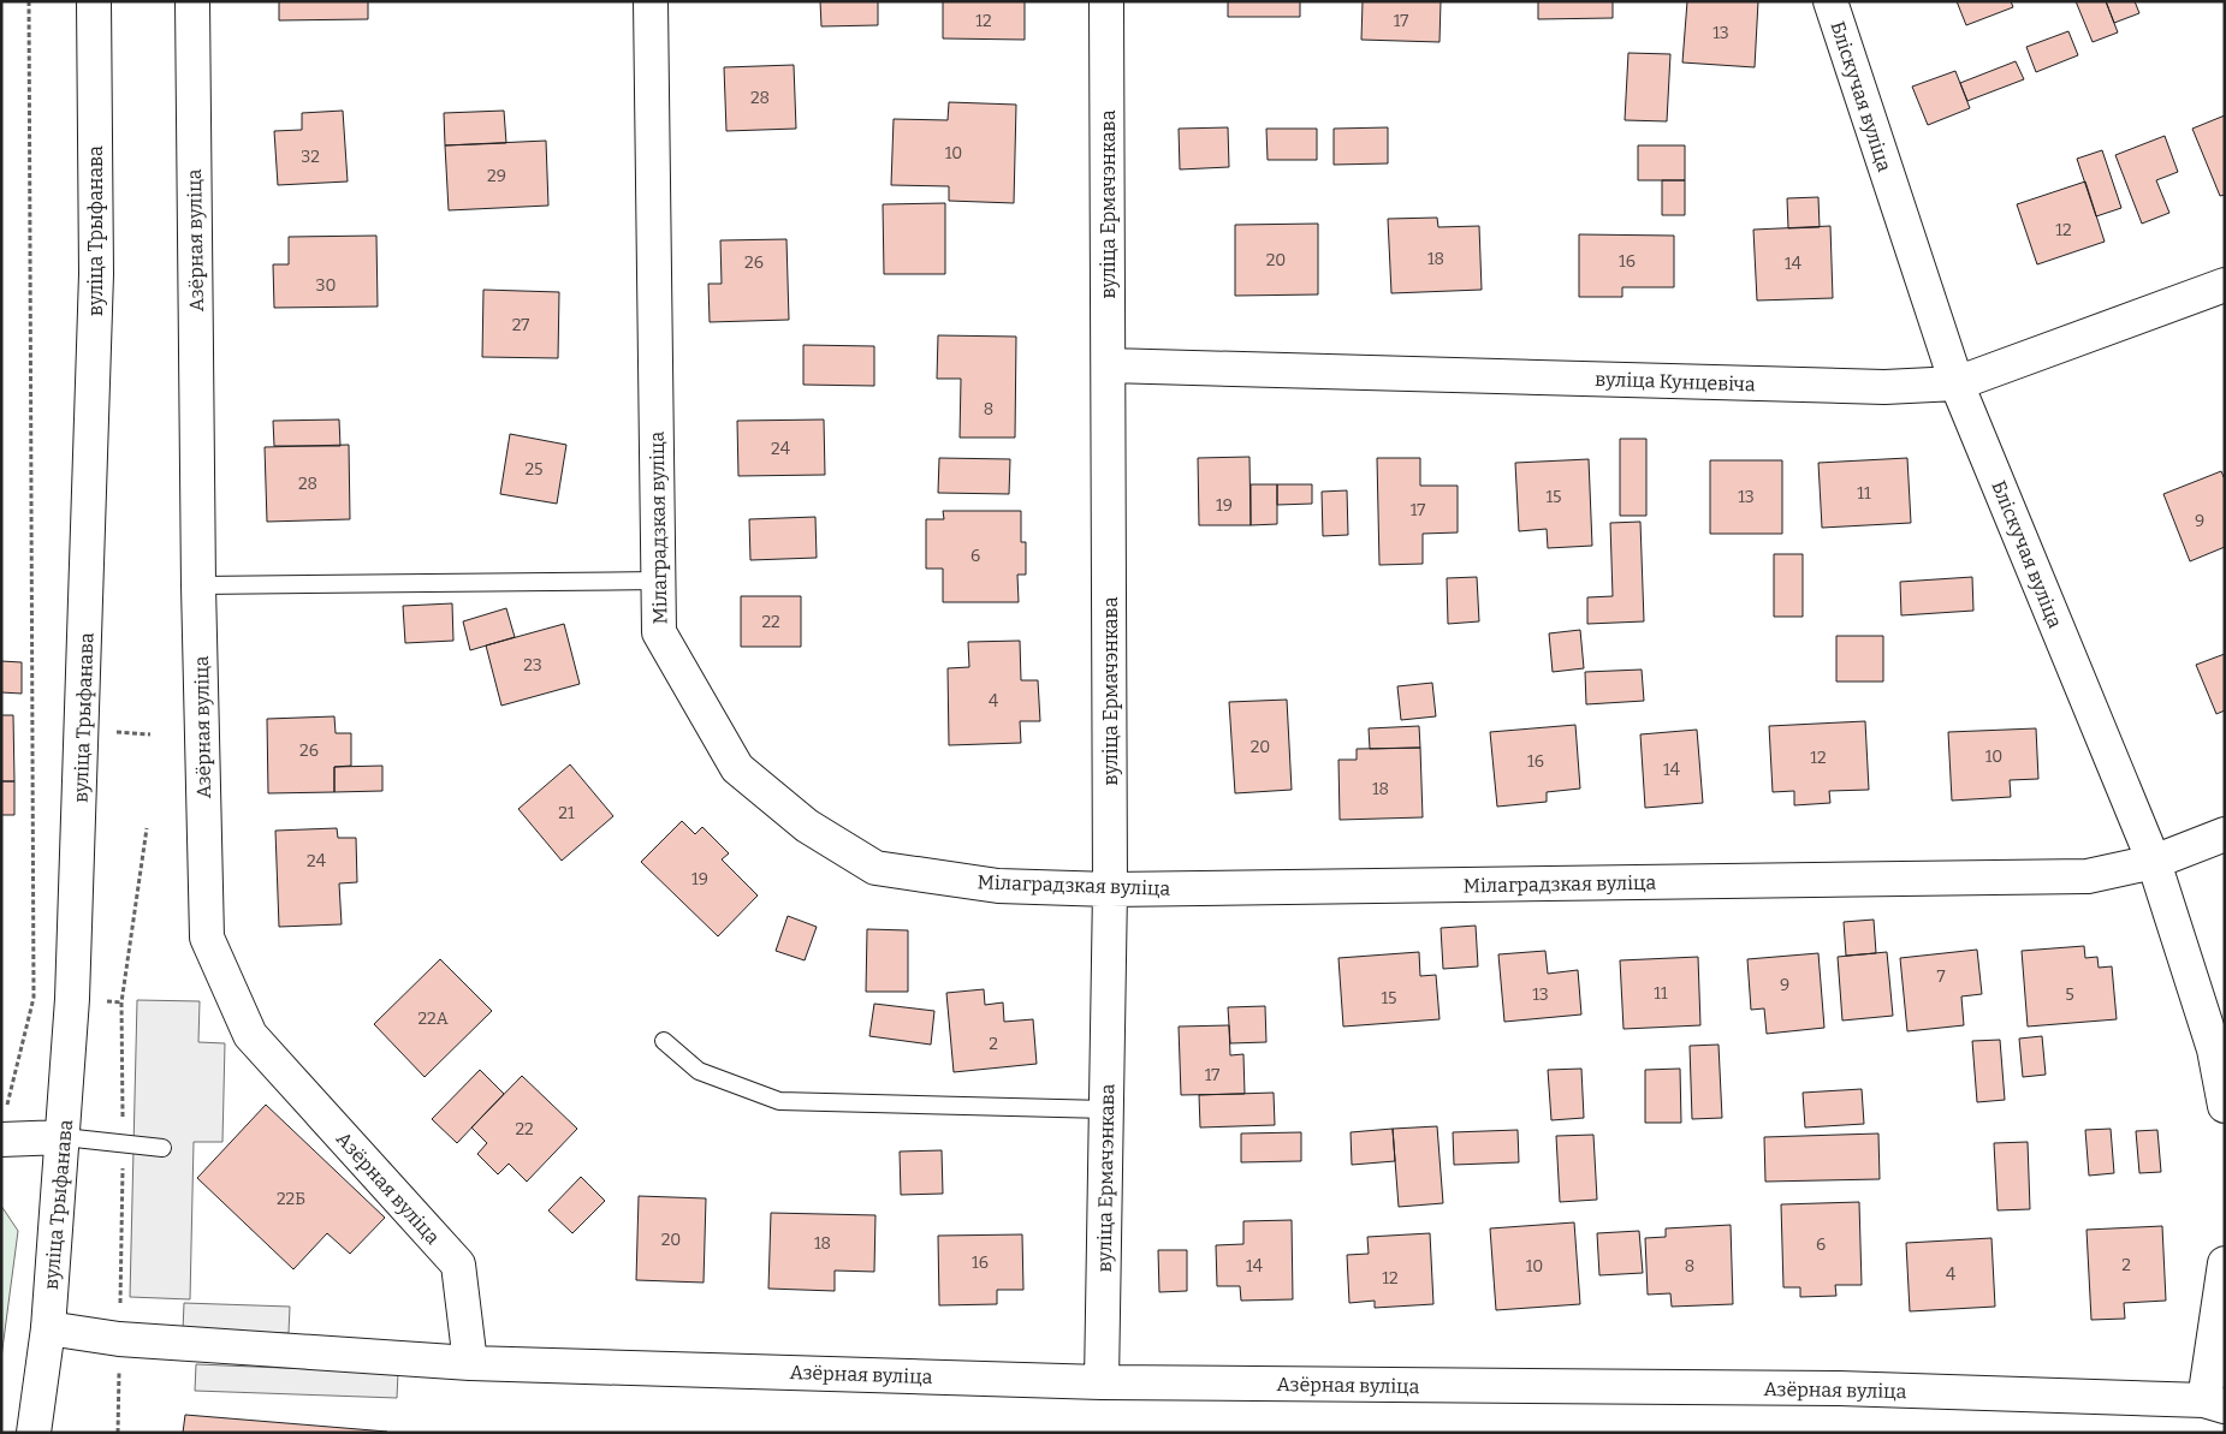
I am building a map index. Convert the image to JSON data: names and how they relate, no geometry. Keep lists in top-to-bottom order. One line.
{"streets":{"street":["Бліскучая вуліца","вуліца Ермачэнкава","вуліца Трыфанава","Азёрная вуліца","вуліца Кунцевіча","Мілаградзкая вуліца"]},"crossings":[["Бліскучая вуліца","вуліца Кунцевіча"],["Бліскучая вуліца","Мілаградзкая вуліца"],["вуліца Ермачэнкава","Азёрная вуліца"],["вуліца Ермачэнкава","вуліца Кунцевіча"],["вуліца Ермачэнкава","Мілаградзкая вуліца"],["вуліца Трыфанава","Азёрная вуліца"]],"house_numbers":["12","17","13","28","10","32","29","12","18","20","16","26","14","30","27","8","24","25","28","11","15","13","19","17","9","6","22","23","4","20","26","10","12","16","14","18","21","24","19","7","9","11","13","5","15","22А","2","17","22","22Б","20","18","6","16","2","14","10","8","4","12"]}
